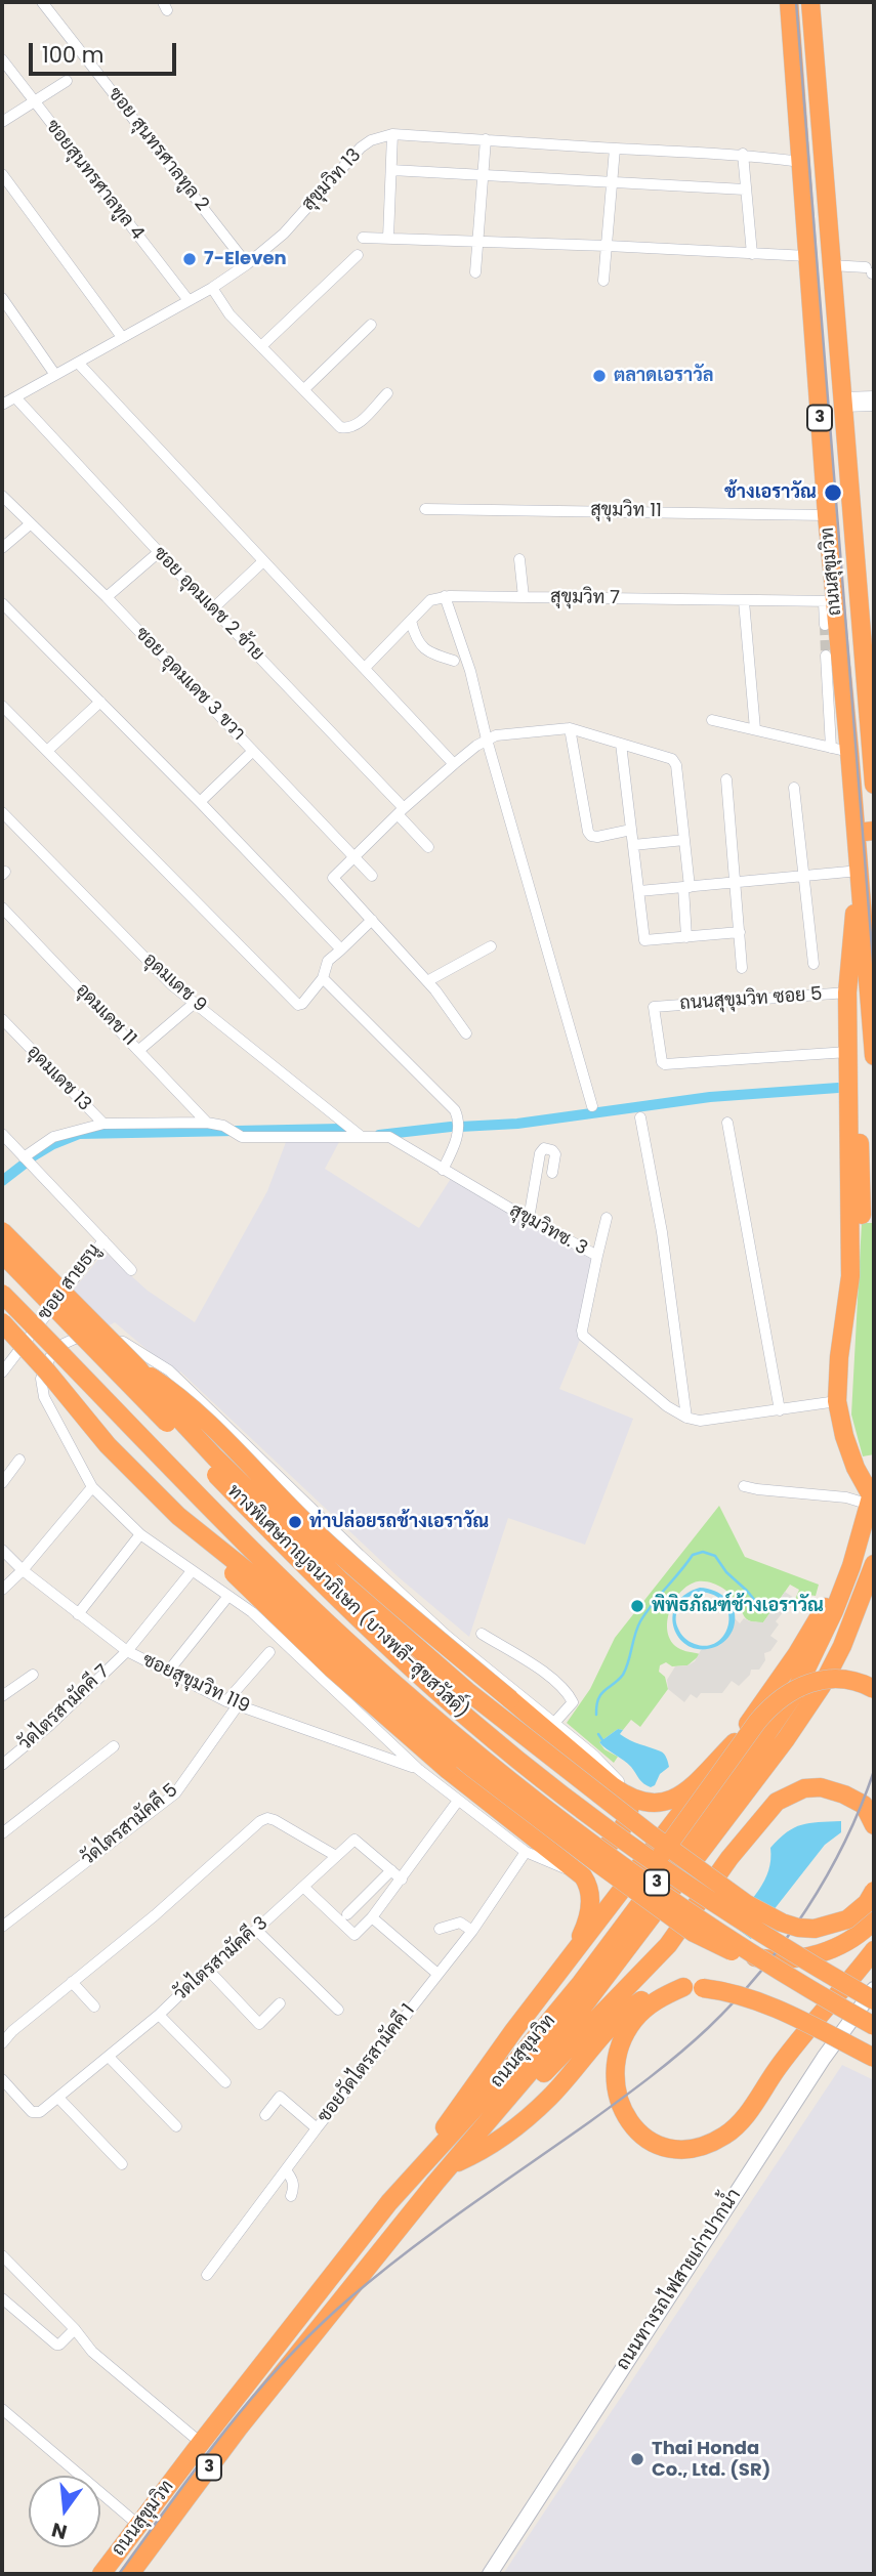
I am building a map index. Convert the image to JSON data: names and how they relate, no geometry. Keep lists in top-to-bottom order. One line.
{"streets":{"highway":["3","ถนนสุขุมวิท","ทางพิเศษกาญจนาภิเษก (บางพลี-สุขสวัสดิ์)"],"main road":["ถนนทางรถไฟสายเก่าปากน้ำ"],"street":["ซอย สุนทรศาลทูล 2","ซอยสุนทรศาลทูล 4","สุขุมวิท 13","สุขุมวิท 11","สุขุมวิท 7","ซอย อุดมเดช 2 ซ้าย","ซอย อุดมเดช 3 ขวา","อุดมเดช 9","ถนนสุขุมวิท ซอย 5","อุดมเดช 11","อุดมเดช 13","สุขุมวิทซ. 3","ซอย สายธนู","ซอยสุขุมวิท 119","วัดไตรสามัคคี 7","วัดไตรสามัคคี 5","วัดไตรสามัคคี 3","ซอยวัดไตรสามัคคี 1"]},"crossings":[["ซอย สุนทรศาลทูล 2","สุขุมวิท 13"],["ซอยสุนทรศาลทูล 4","สุขุมวิท 13"],["สุขุมวิท 13","ถนนสุขุมวิท"],["สุขุมวิท 13","ซอย อุดมเดช 2 ซ้าย"],["สุขุมวิท 11","ถนนสุขุมวิท"],["ถนนสุขุมวิท","สุขุมวิท 7"],["อุดมเดช 9","สุขุมวิทซ. 3"],["อุดมเดช 11","อุดมเดช 13"],["อุดมเดช 13","สุขุมวิทซ. 3"],["ซอยสุขุมวิท 119","วัดไตรสามัคคี 7"],["ซอยสุขุมวิท 119","วัดไตรสามัคคี 5"]],"places":["7-Eleven","ตลาดเอราวัล","ช้างเอราวัณ","ท่าปล่อยรถช้างเอราวัณ","พิพิธภัณฑ์ช้างเอราวัณ","Thai Honda Co., Ltd. (SR)"],"scale_bar":"100 m","north":"bottom"}
